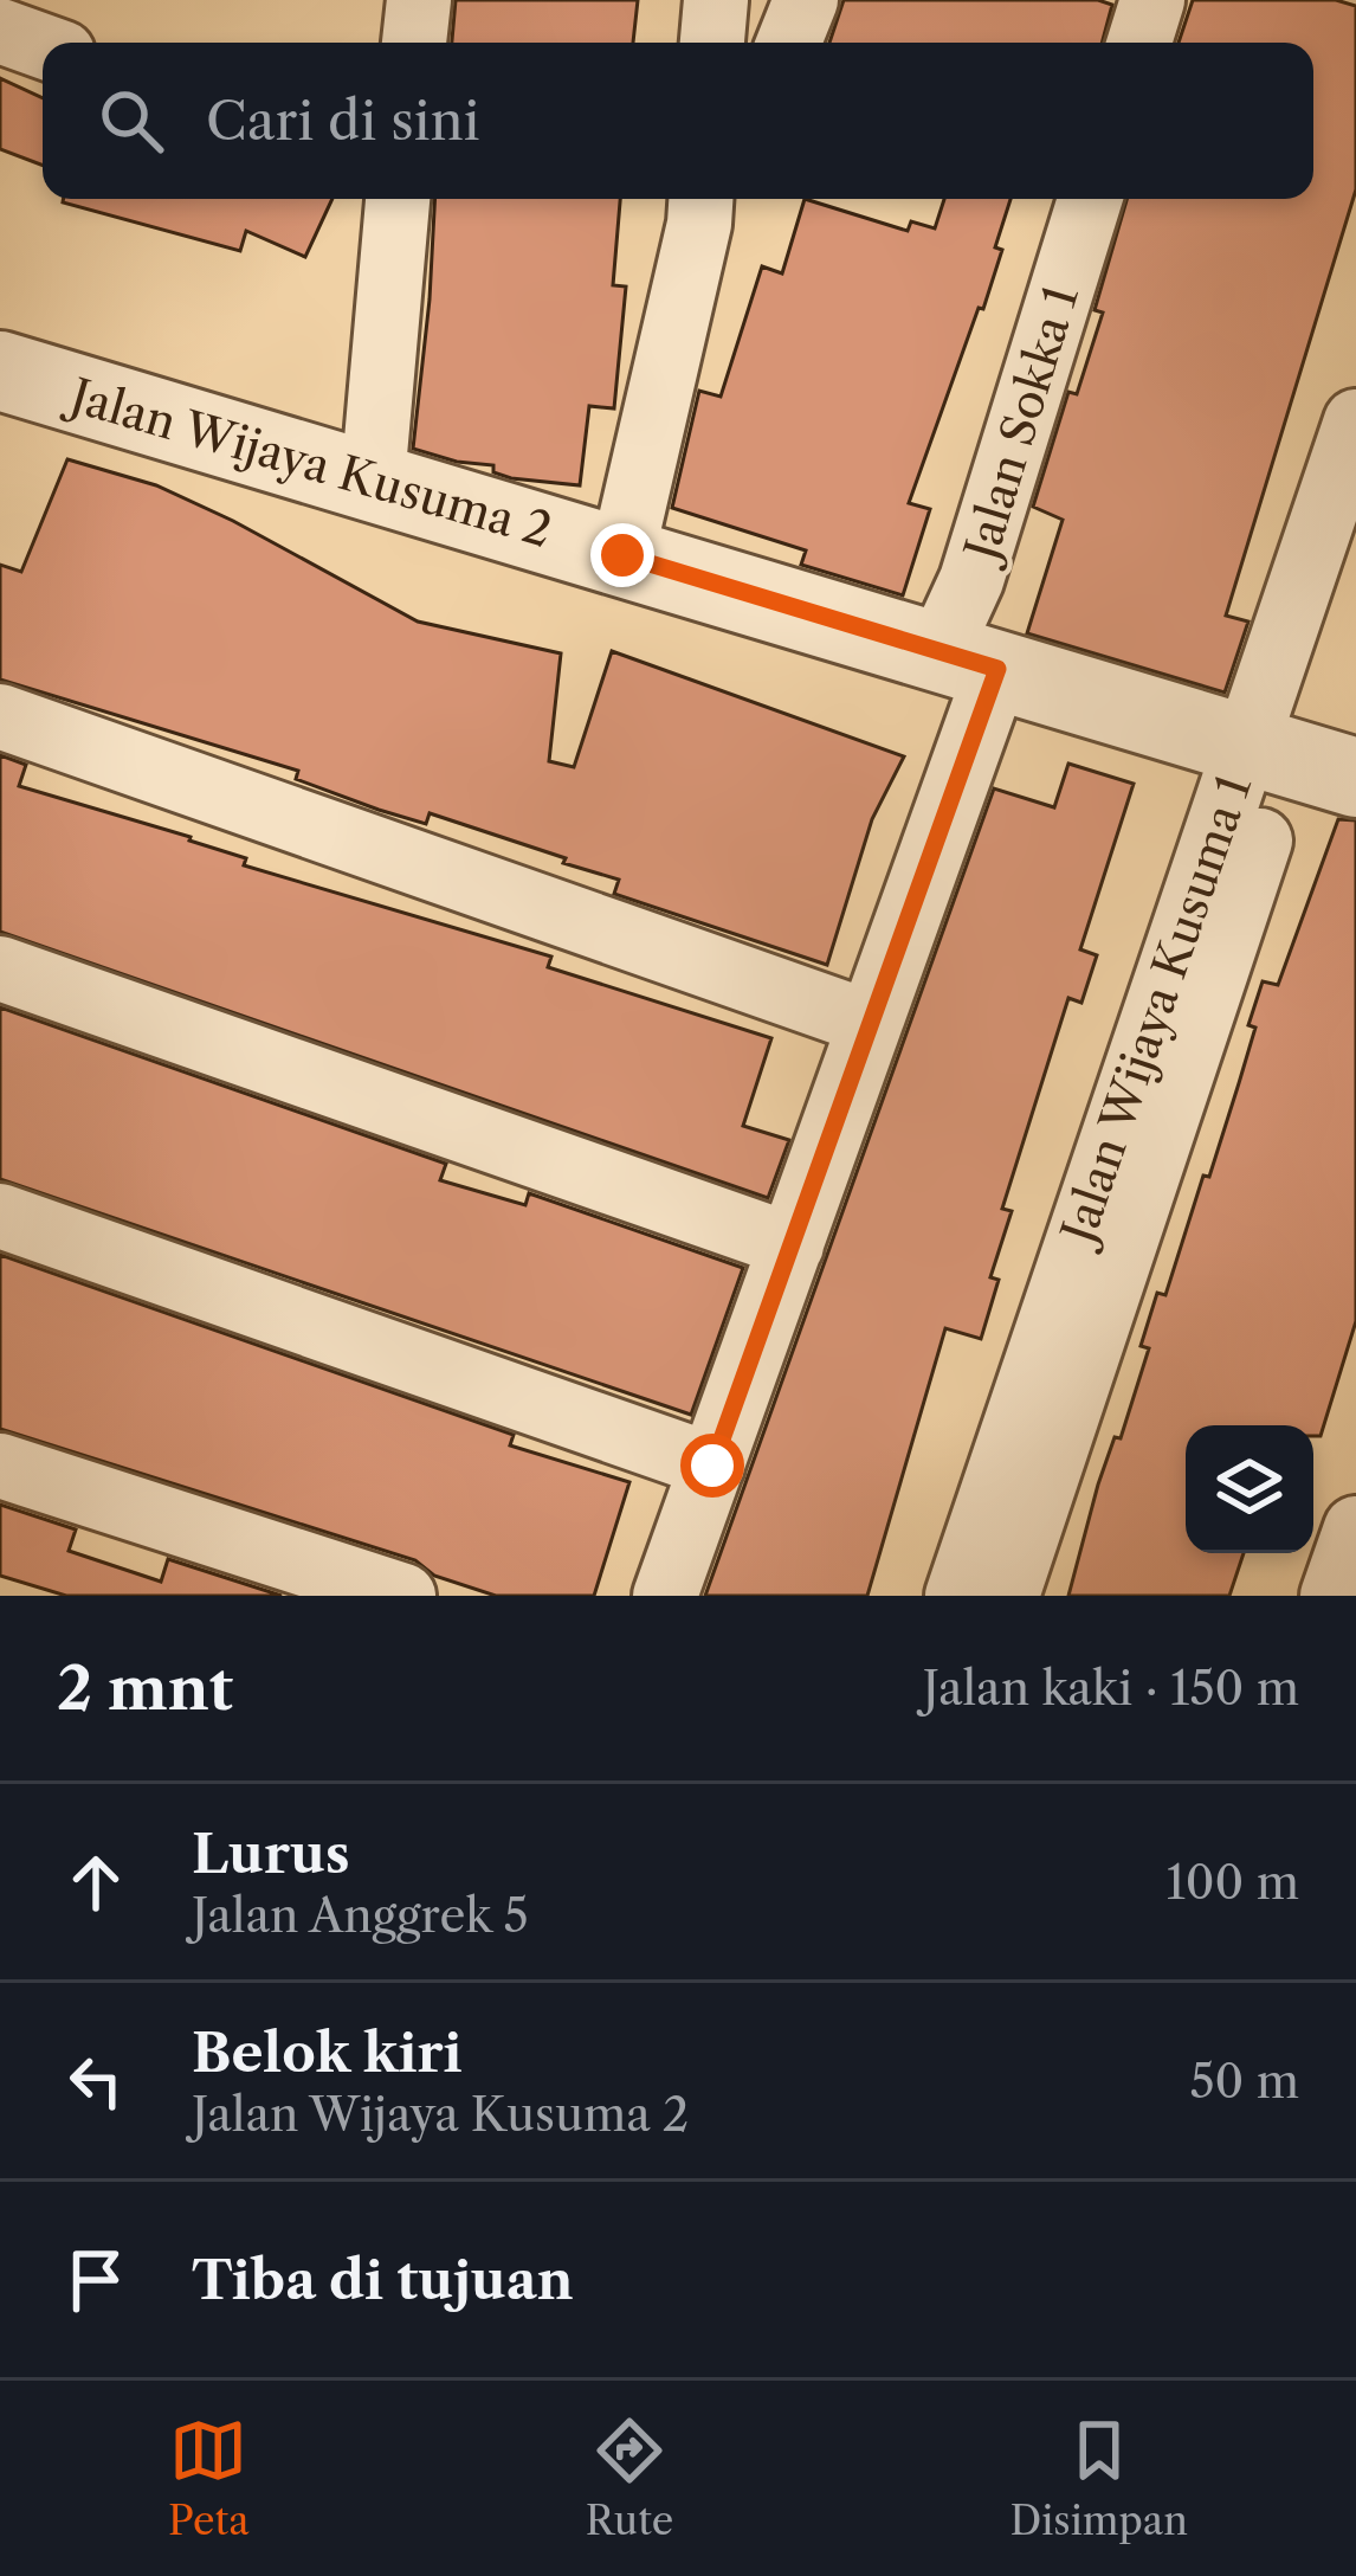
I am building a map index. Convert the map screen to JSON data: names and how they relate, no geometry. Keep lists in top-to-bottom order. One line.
{"streets":{"street":["Jalan Sokka 1","Jalan Wijaya Kusuma 2","Jalan Wijaya Kusuma 1"]},"crossings":[["Jalan Sokka 1","Jalan Wijaya Kusuma 2"],["Jalan Wijaya Kusuma 2","Jalan Wijaya Kusuma 1"]],"page":{"search":"Cari di sini","heading":["2 mnt","Jalan kaki · 150 m"],"list":[["Lurus","Jalan Anggrek 5","100 m"],["Belok kiri","Jalan Wijaya Kusuma 2","50 m"],"Tiba di tujuan"],"nav":["Peta","Rute","Disimpan"]}}
